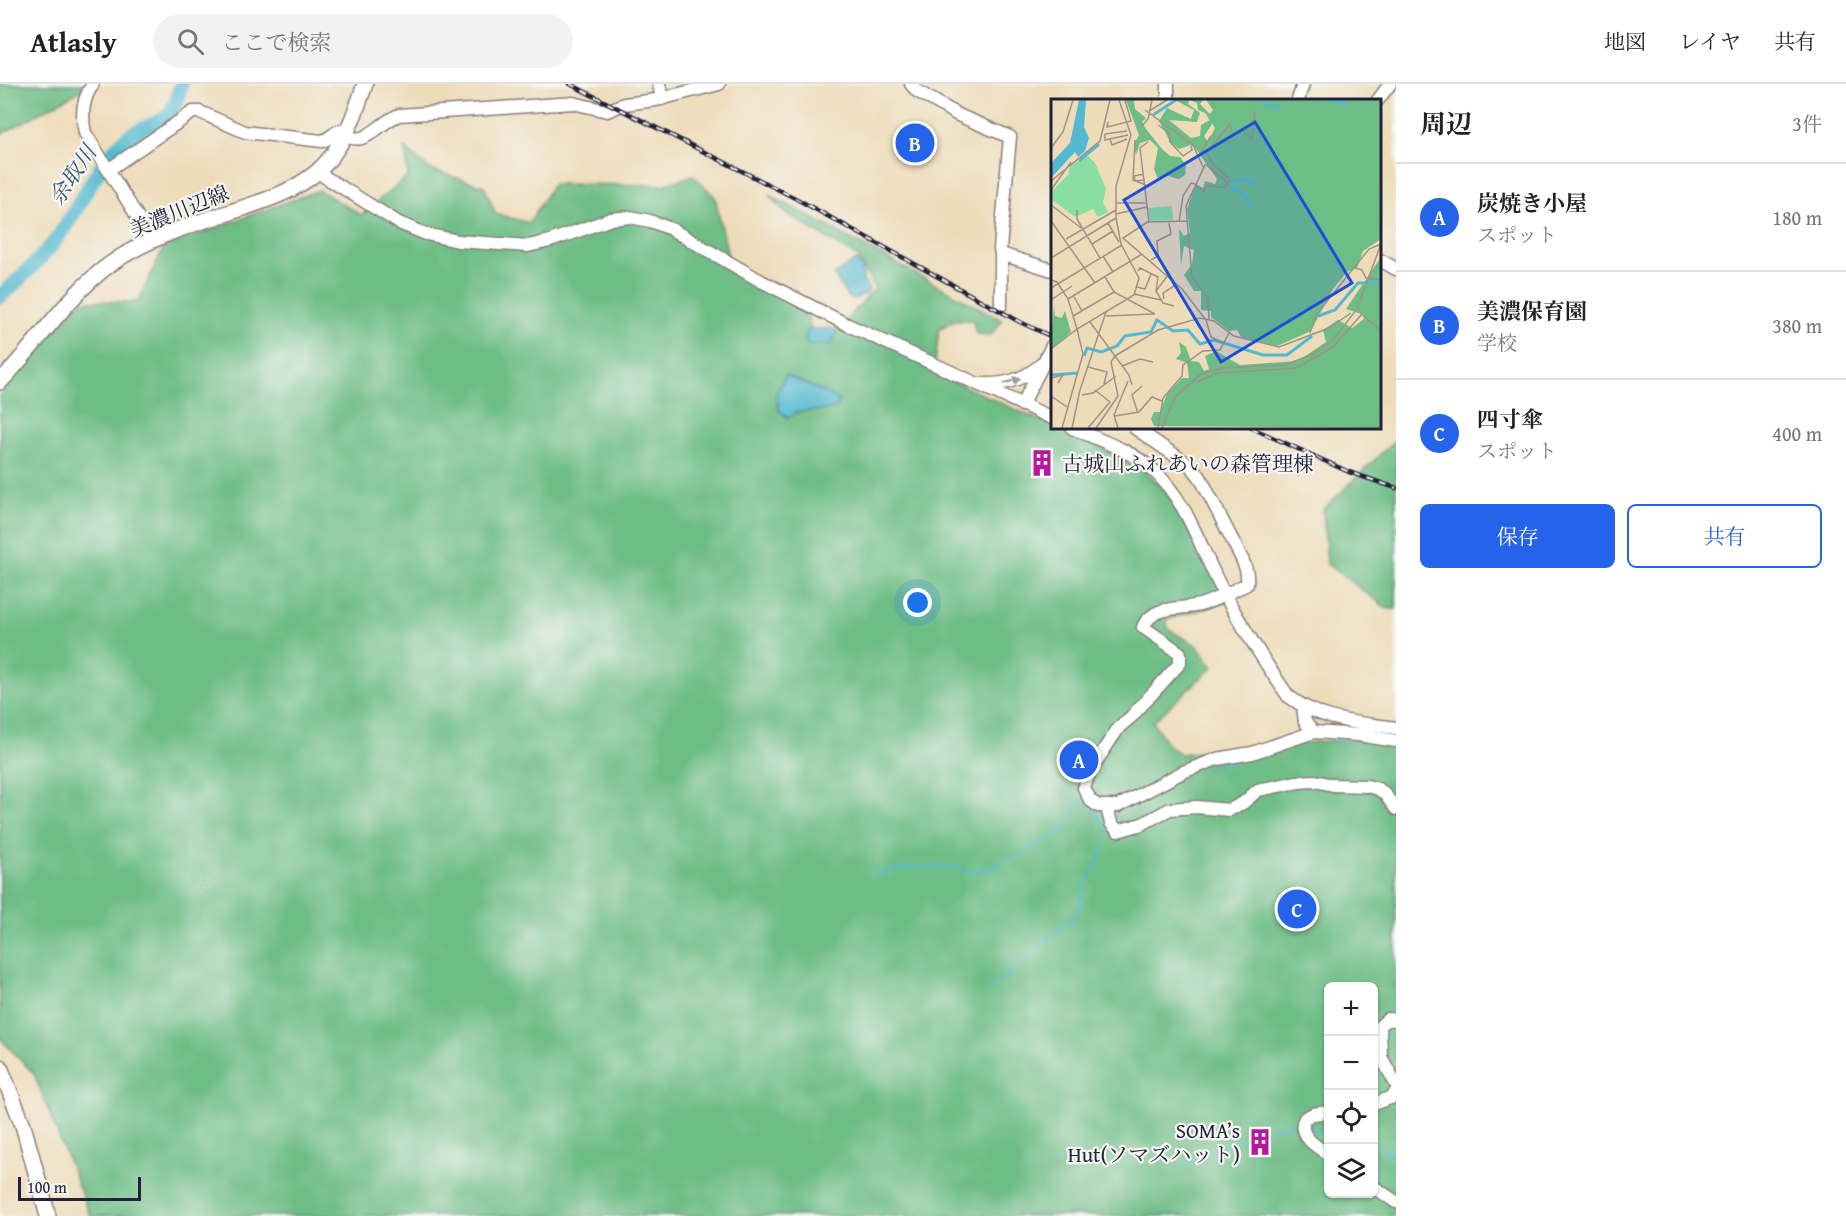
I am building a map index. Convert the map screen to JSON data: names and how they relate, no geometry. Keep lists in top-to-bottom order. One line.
{"streets":{"main road":["美濃川辺線"]},"water":["余取川"],"places":{"building":["古城山ふれあいの森管理棟","SOMA’s Hut(ソマズハット)"]},"scale_bar":"100 m","page":{"header":"Atlasly","search":"ここで検索","nav":["地図","レイヤ","共有"],"heading":["周辺","3件"],"pins":["B","A","C"],"list":[{"mark":"A","name":"炭焼き小屋","note":"スポット","value":"180 m"},{"mark":"B","name":"美濃保育園","note":"学校","value":"380 m"},{"mark":"C","name":"四寸傘","note":"スポット","value":"400 m"}],"buttons":["保存","共有"],"map_buttons":["+","−"],"scale":"100 m"}}
